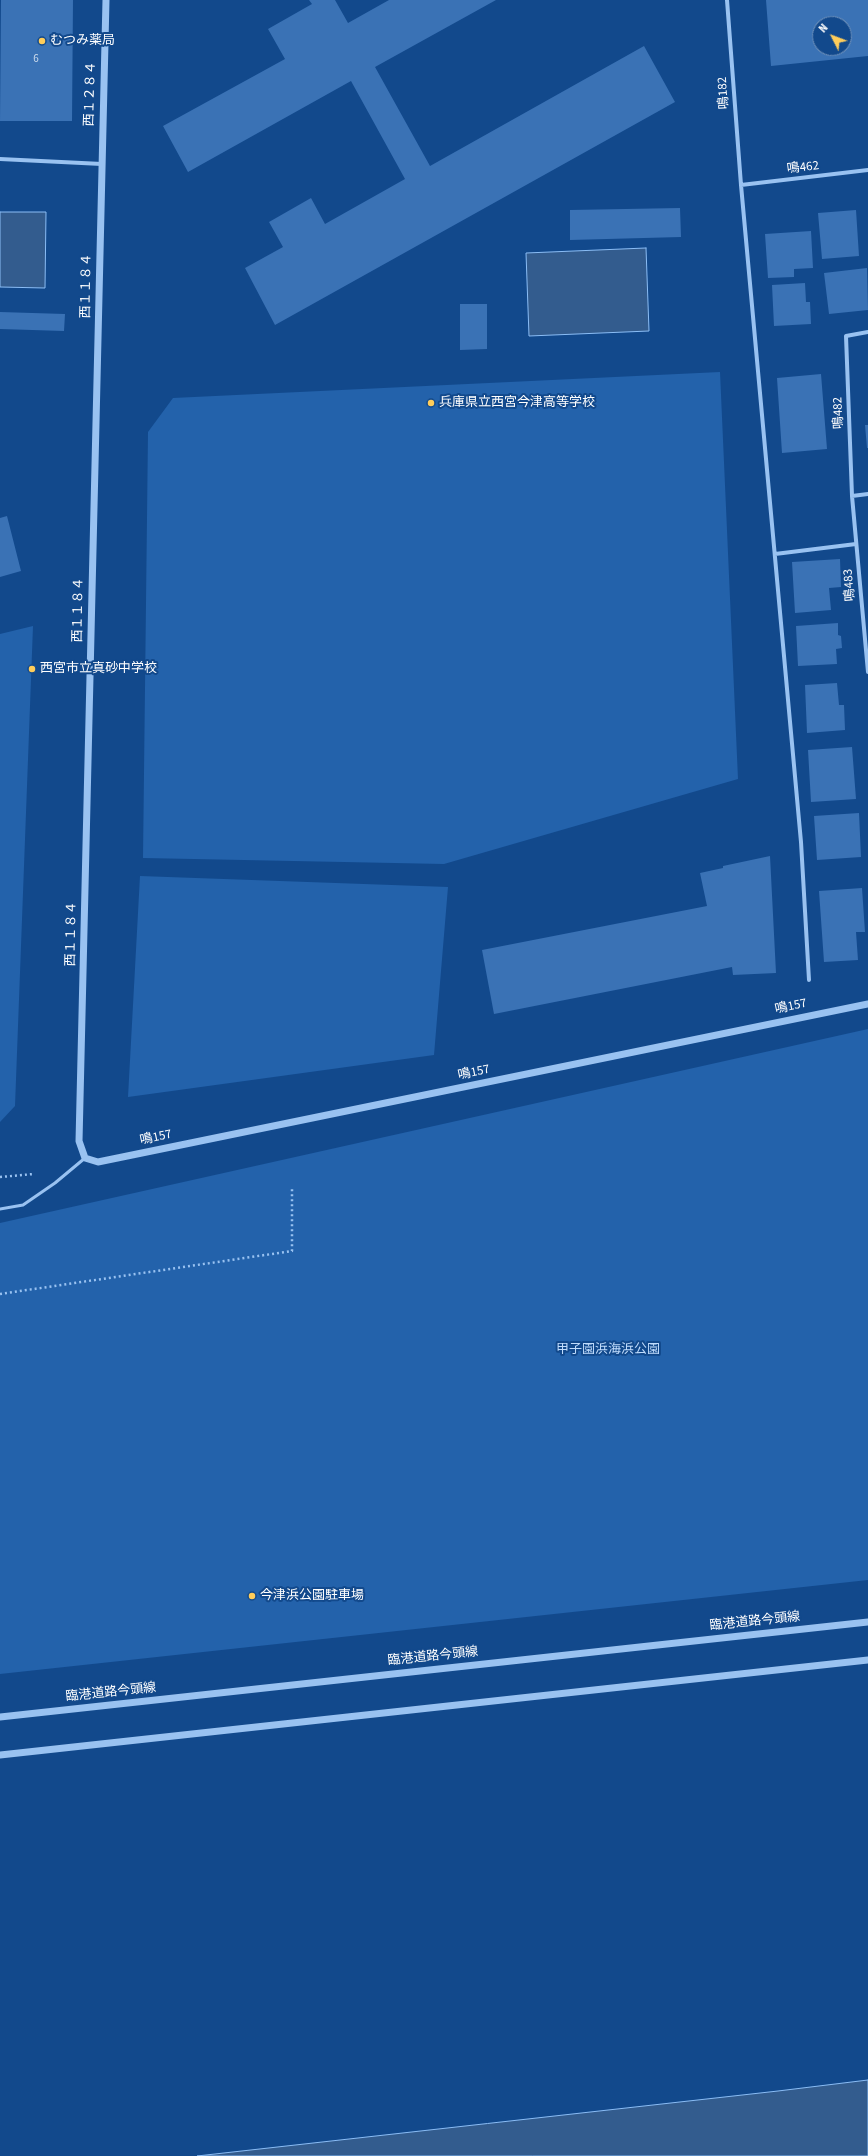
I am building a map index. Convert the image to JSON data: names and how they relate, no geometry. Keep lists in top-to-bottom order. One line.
{"streets":{"street":["鳴182","西１２８４","鳴462","西１１８４","鳴482","鳴483","鳴157","臨港道路今頭線"]},"crossings":[["鳴182","鳴462"],["西１２８４","西１１８４"],["西１１８４","鳴157"],["鳴482","鳴483"]],"parks":["甲子園浜海浜公園"],"places":["むつみ薬局","兵庫県立西宮今津高等学校","西宮市立真砂中学校","今津浜公園駐車場"],"house_numbers":["6"],"north":"top left"}
